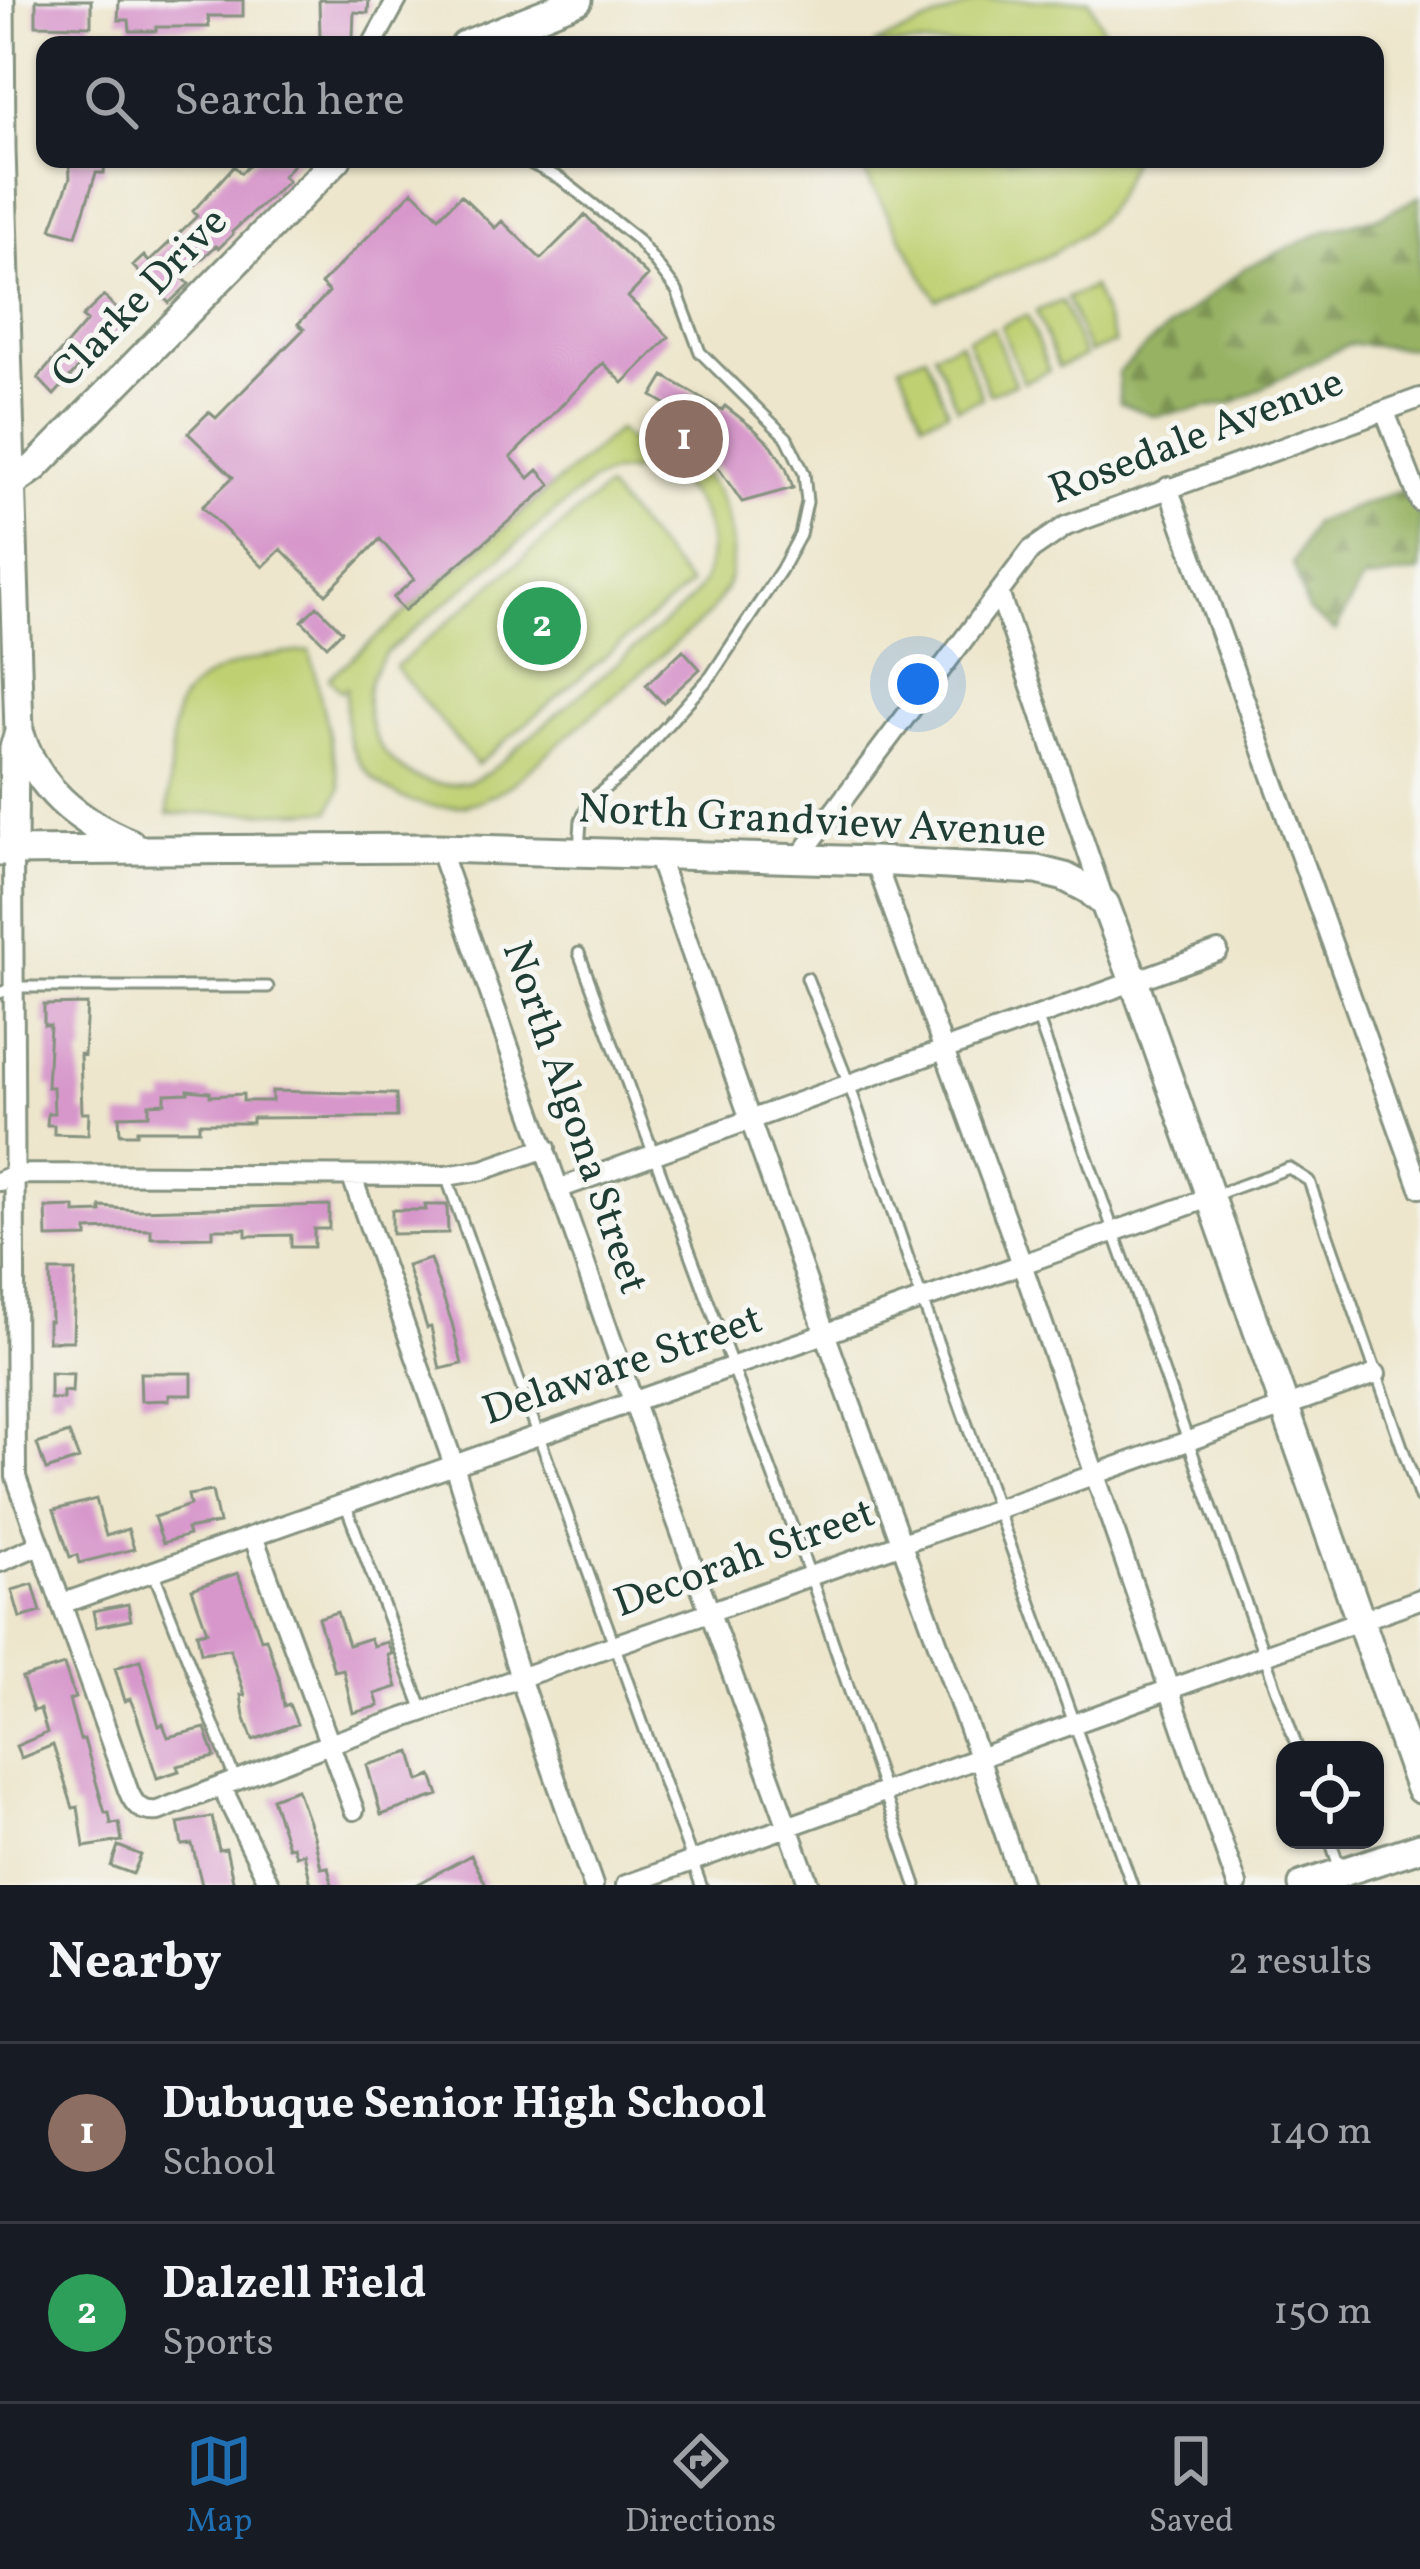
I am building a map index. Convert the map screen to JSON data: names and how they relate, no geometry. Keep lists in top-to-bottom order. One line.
{"streets":{"street":["Clarke Drive","Rosedale Avenue","North Grandview Avenue","North Algona Street","Delaware Street","Decorah Street"]},"crossings":[["Clarke Drive","North Grandview Avenue"],["Rosedale Avenue","North Grandview Avenue"],["North Grandview Avenue","North Algona Street"],["North Algona Street","Delaware Street"],["North Algona Street","Decorah Street"],["Delaware Street","Decorah Street"]],"page":{"search":"Search here","pins":["1","2"],"heading":["Nearby","2 results"],"list":[{"mark":"1","name":"Dubuque Senior High School","note":"School","value":"140 m"},{"mark":"2","name":"Dalzell Field","note":"Sports","value":"150 m"}],"nav":["Map","Directions","Saved"]}}
